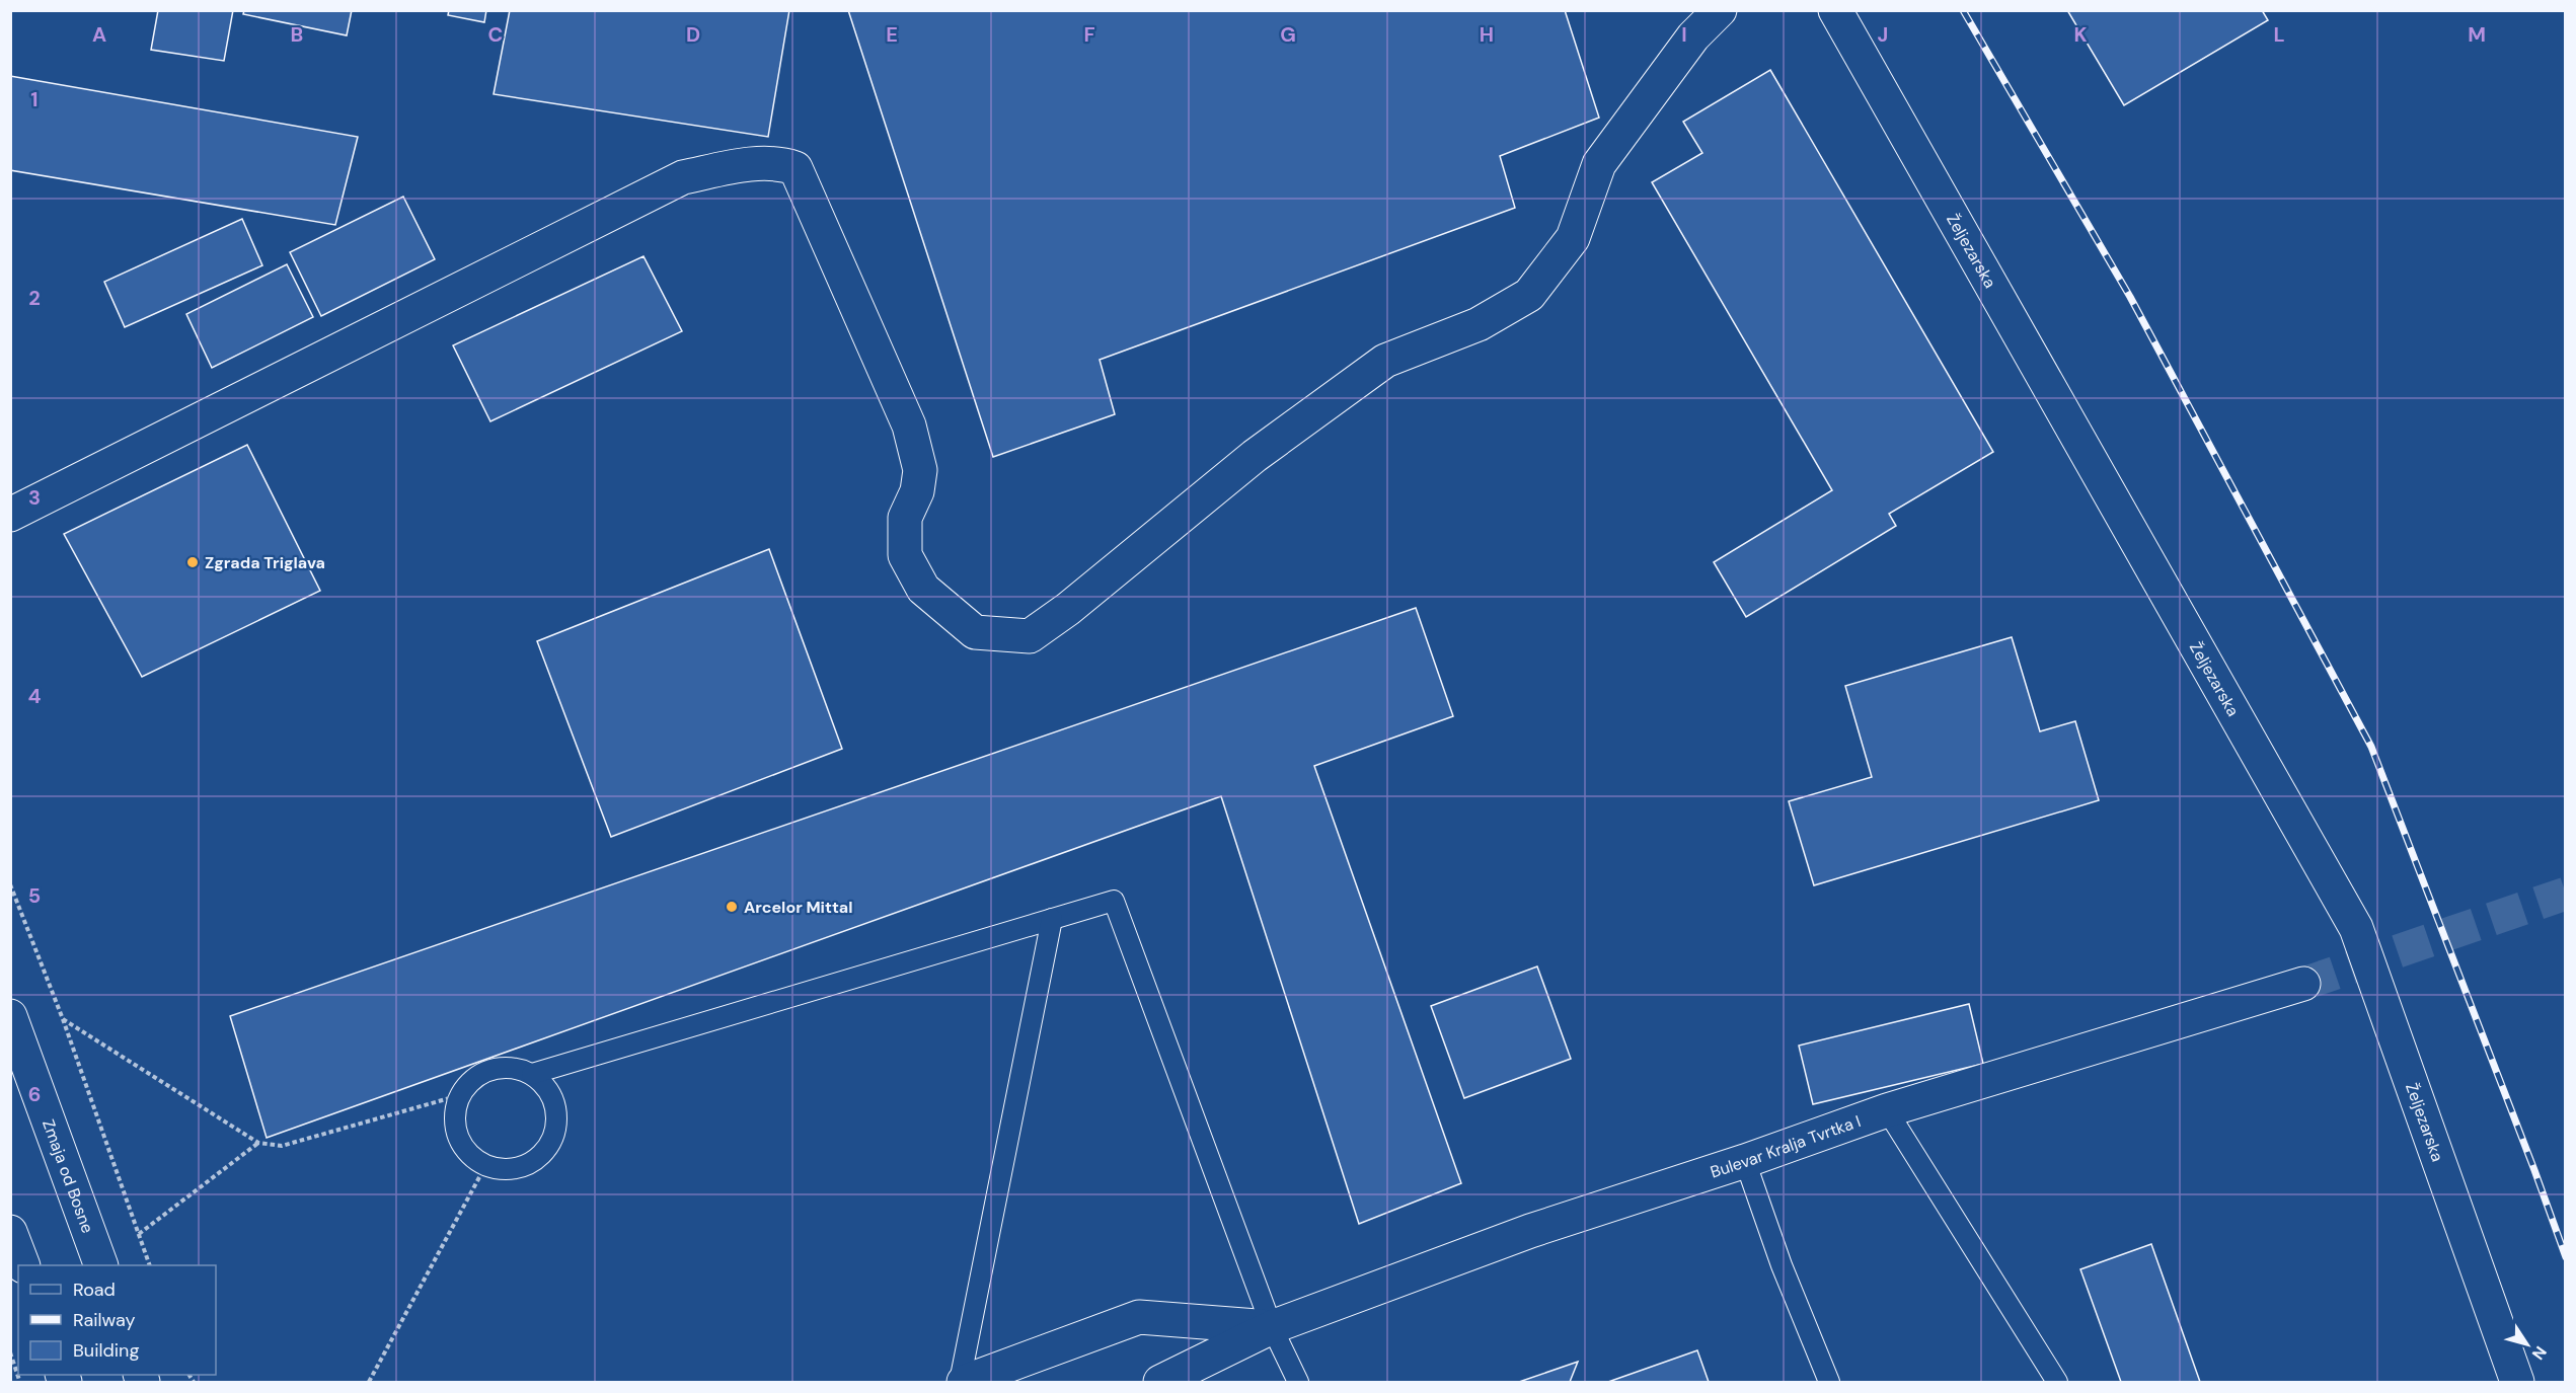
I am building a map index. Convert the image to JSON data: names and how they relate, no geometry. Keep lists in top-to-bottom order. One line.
{"streets":{"street":["Željezarska","Bulevar Kralja Tvrtka I","Zmaja od Bosne"]},"places":["Zgrada Triglava","Arcelor Mittal"],"legend":["Road","Railway","Building"],"north":"bottom right","grid":{"columns":["A","B","C","D","E","F","G","H","I","J","K","L","M"],"rows":["1","2","3","4","5","6"]}}
